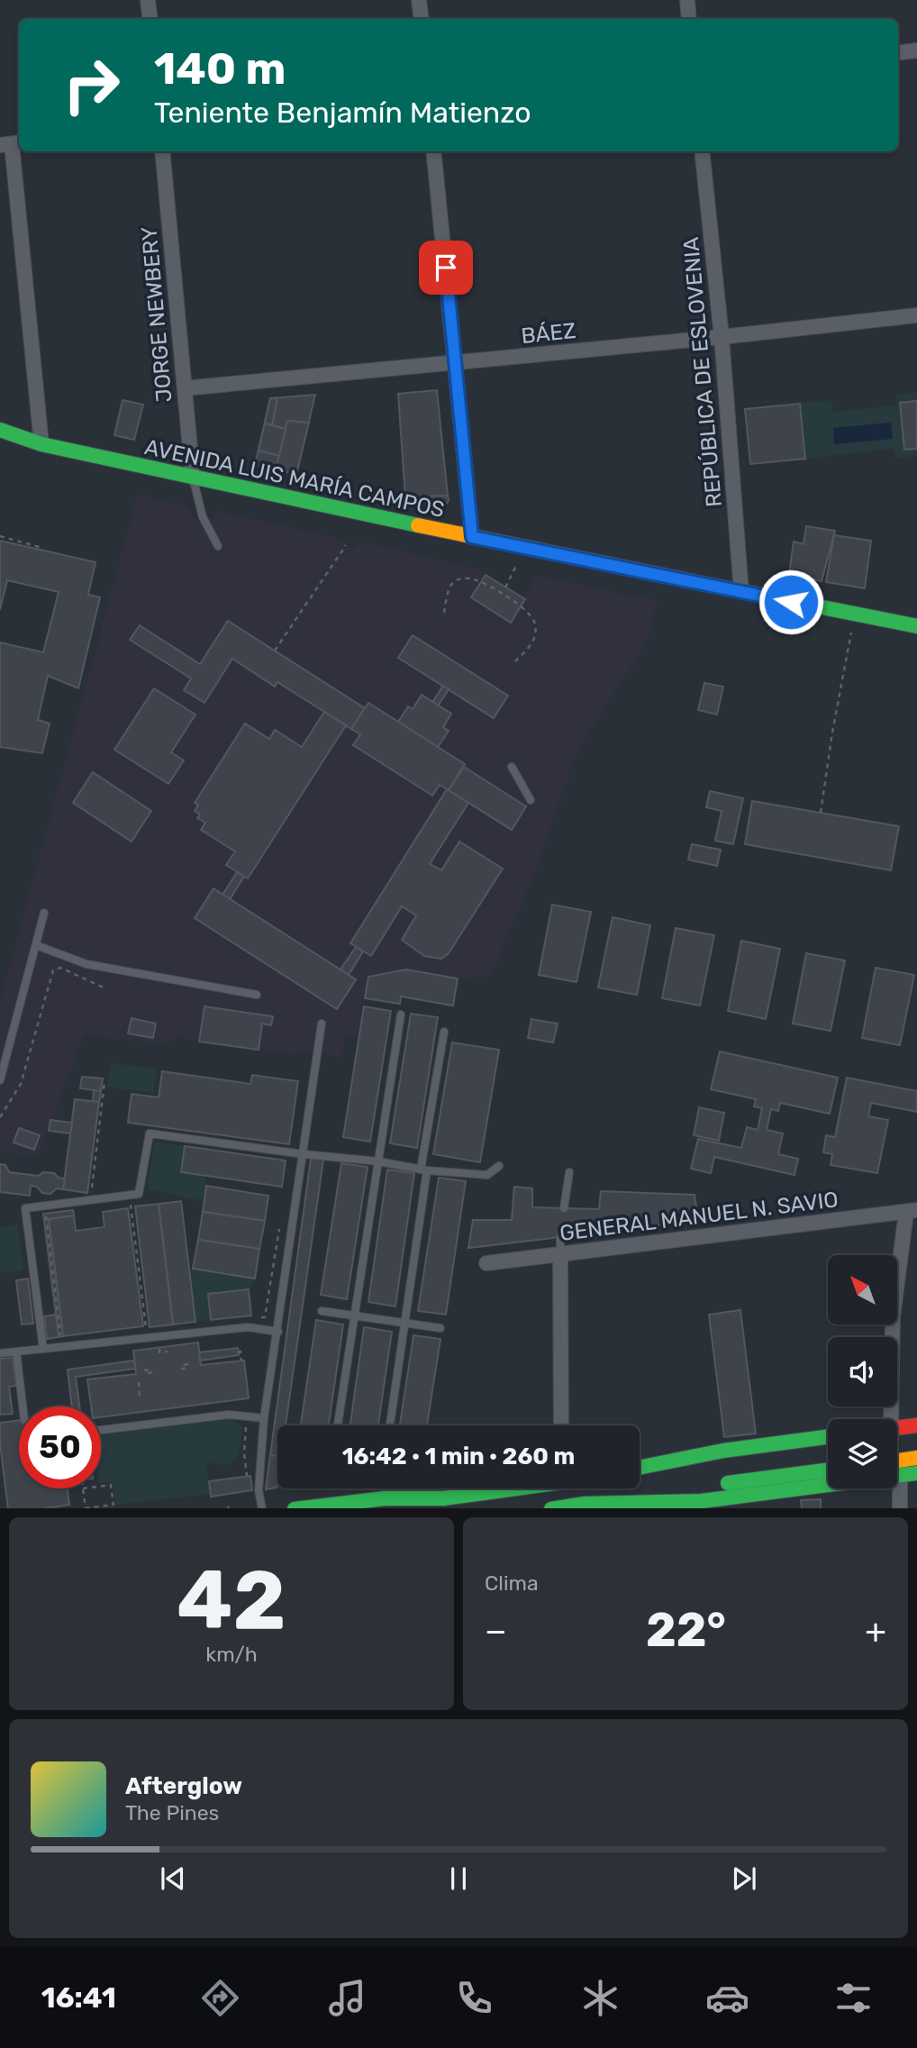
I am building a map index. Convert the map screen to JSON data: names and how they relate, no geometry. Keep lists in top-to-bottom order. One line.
{"streets":{"main road":["AVENIDA LUIS MARÍA CAMPOS"],"street":["JORGE NEWBERY","BÁEZ","REPÚBLICA DE ESLOVENIA","GENERAL MANUEL N. SAVIO"]},"crossings":[["JORGE NEWBERY","BÁEZ"],["JORGE NEWBERY","AVENIDA LUIS MARÍA CAMPOS"],["BÁEZ","REPÚBLICA DE ESLOVENIA"],["REPÚBLICA DE ESLOVENIA","AVENIDA LUIS MARÍA CAMPOS"]],"north":"top left","page":{"turn":["140 m","Teniente Benjamín Matienzo"],"limit":"50","trip":"16:42 · 1 min · 260 m","tile":[["42","km/h"],"Clima"],"heat":["−","22°","+"],"song":["Afterglow","The Pines"],"tabs":"16:41"}}
